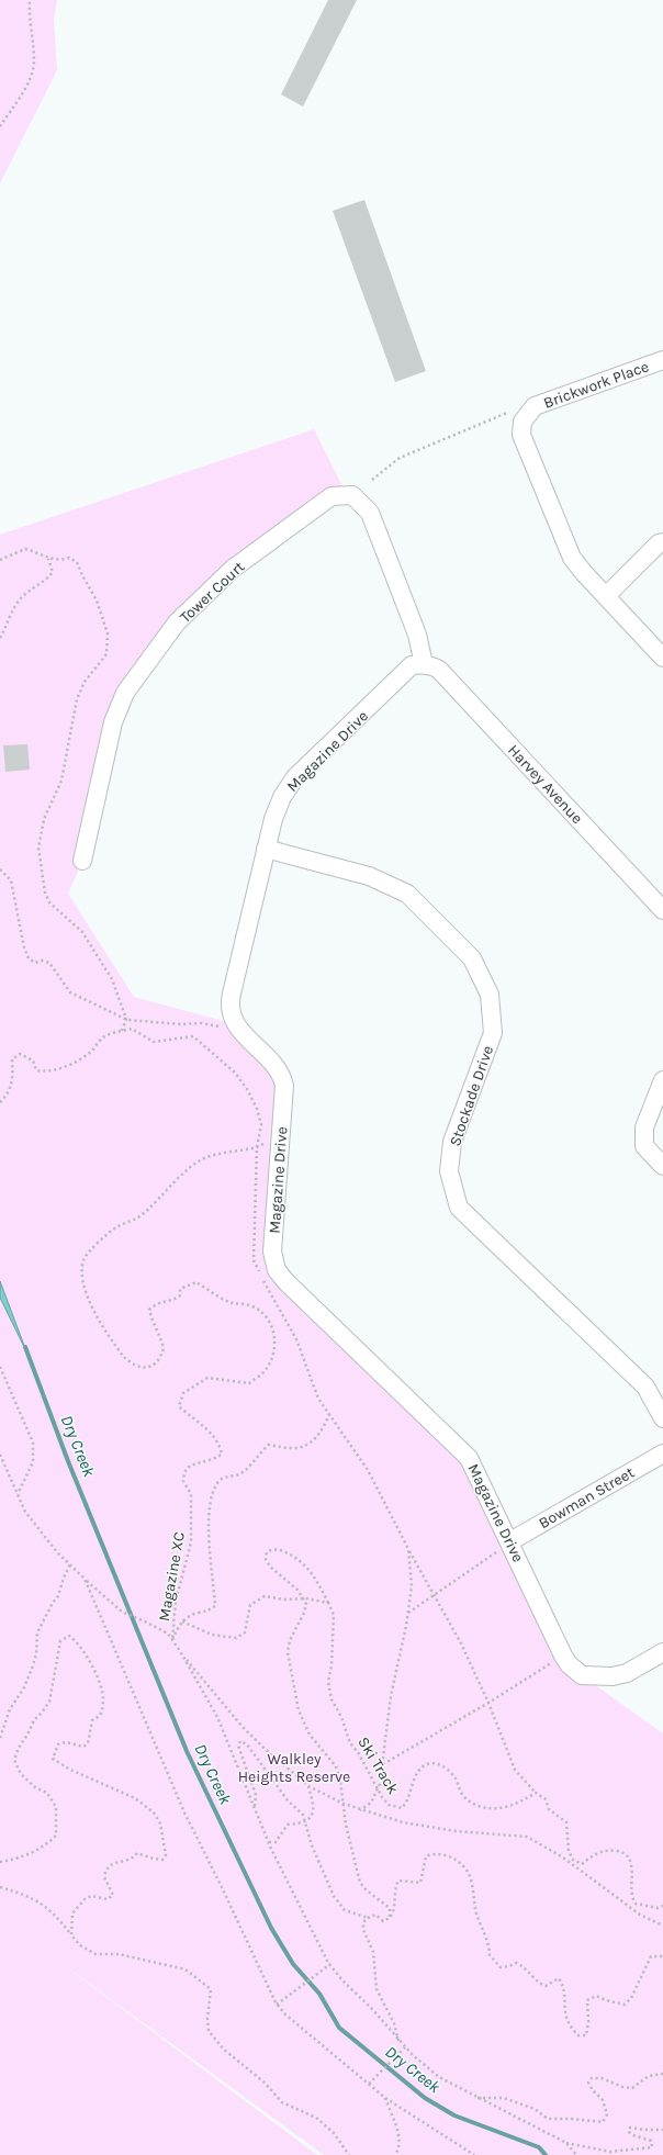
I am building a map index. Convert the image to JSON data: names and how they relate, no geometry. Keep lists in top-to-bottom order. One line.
{"streets":{"street":["Brickwork Place","Tower Court","Magazine Drive","Harvey Avenue","Stockade Drive","Bowman Street"],"path":["Magazine XC","Ski Track"]},"crossings":[["Tower Court","Magazine Drive"],["Tower Court","Harvey Avenue"],["Magazine Drive","Harvey Avenue"],["Magazine Drive","Stockade Drive"],["Magazine Drive","Bowman Street"]],"water":["Dry Creek"],"parks":["Walkley Heights Reserve"]}
